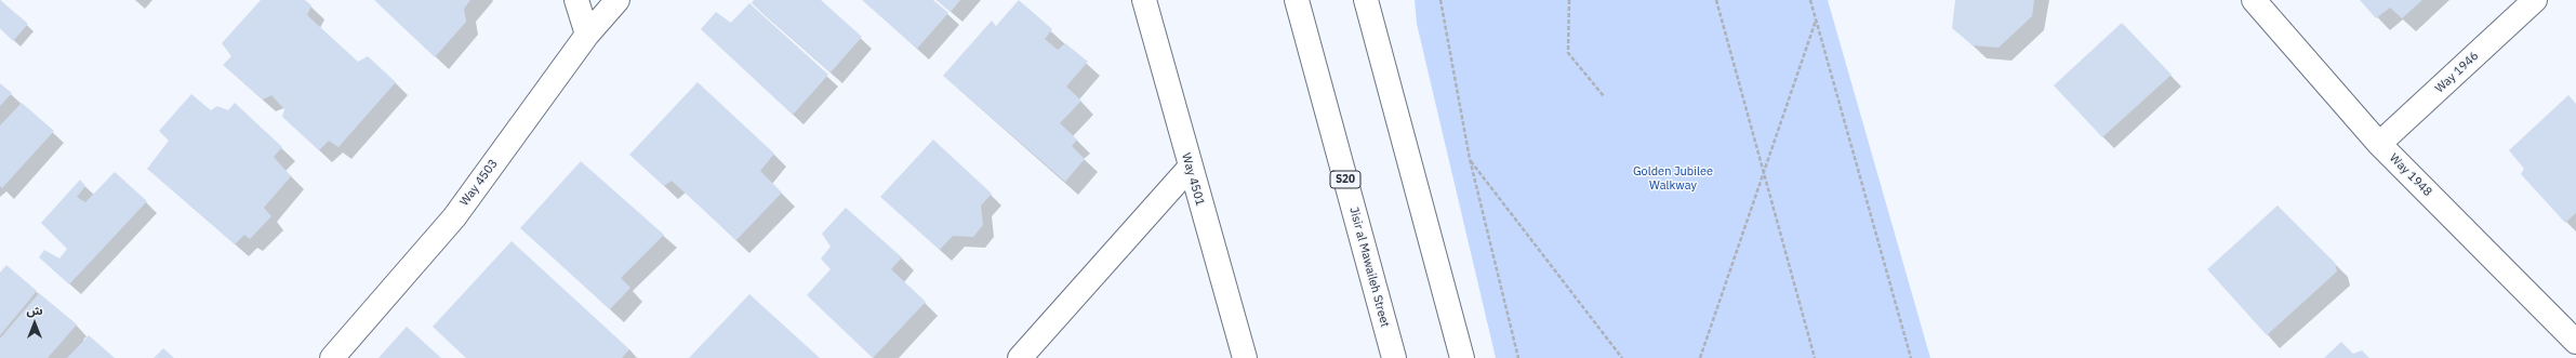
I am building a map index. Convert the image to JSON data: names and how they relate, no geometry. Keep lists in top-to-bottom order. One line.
{"streets":{"street":["Way 1946","Way 1948","Way 4501","S20","Way 4503","Jisir al Mawaileh Street"]},"crossings":[["Way 1946","Way 1948"]],"parks":["Golden Jubilee Walkway"],"north":"top"}
